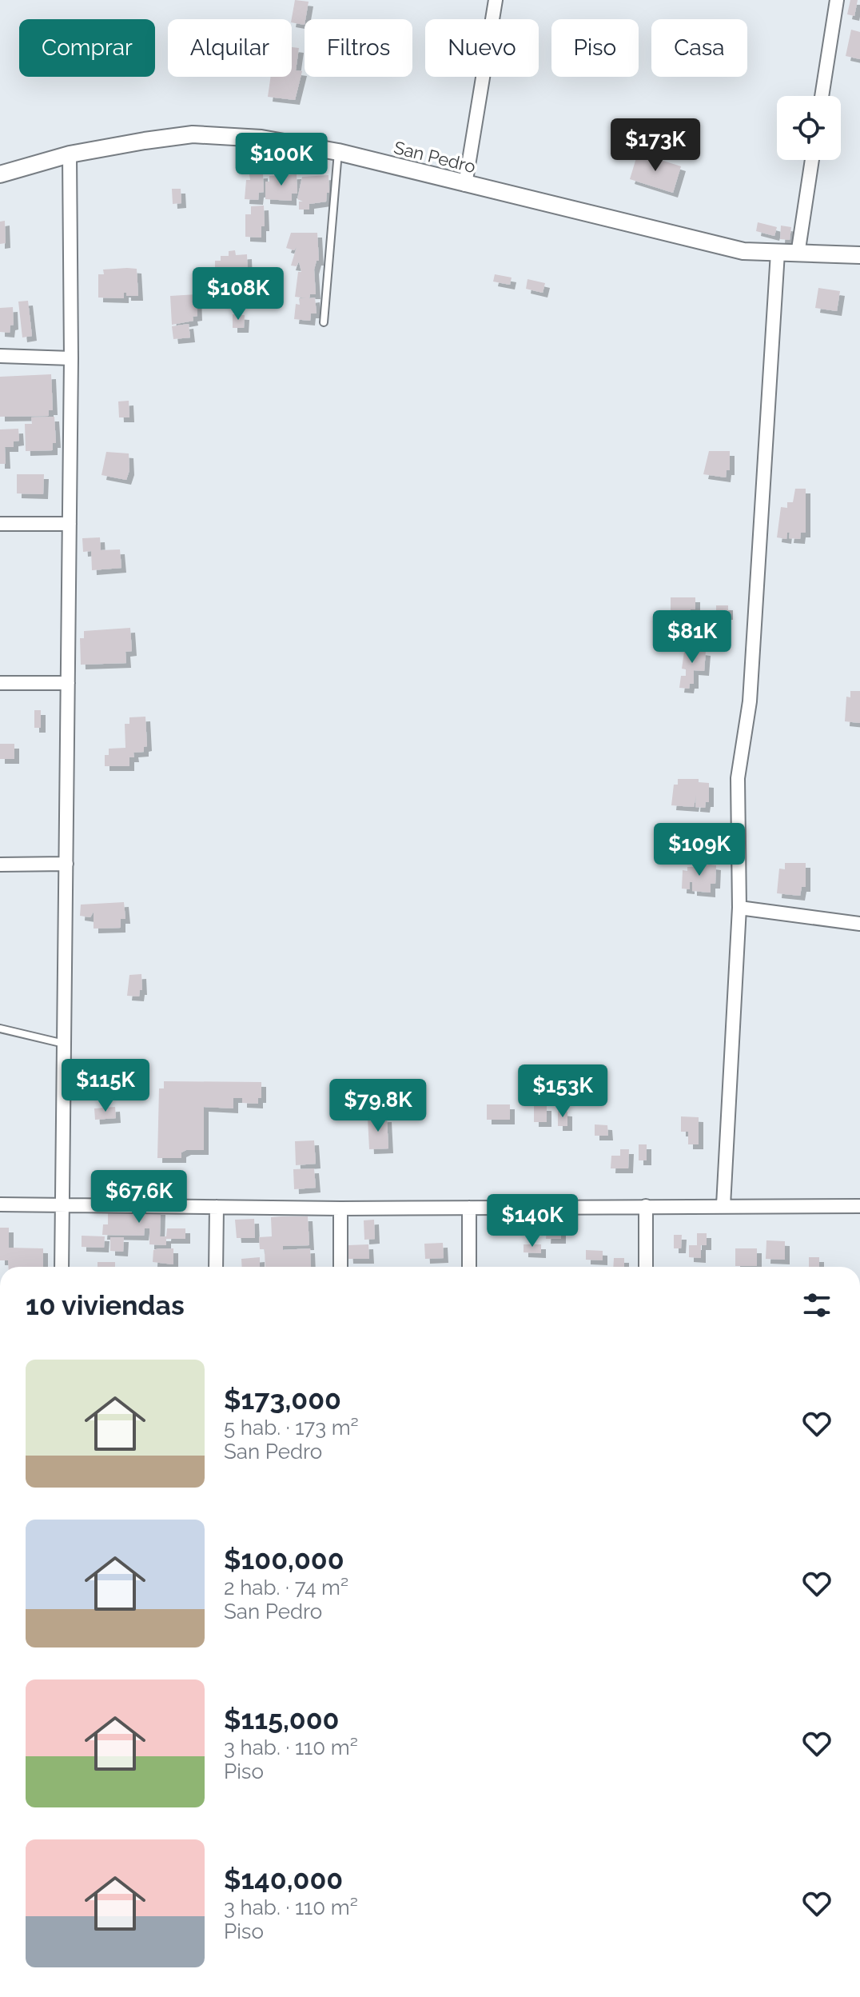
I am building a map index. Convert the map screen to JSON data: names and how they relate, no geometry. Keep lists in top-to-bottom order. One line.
{"streets":{"street":["San Pedro"]},"page":{"chip":["Comprar","Alquilar","Filtros","Nuevo","Piso","Casa"],"price":["$173K","$100K","$108K","$81K","$109K","$115K","$153K","$79.8K","$67.6K","$140K"],"heading":"10 viviendas","list":[{"name":"$173,000","note":"5 hab. · 173 m² · San Pedro"},{"name":"$100,000","note":"2 hab. · 74 m² · San Pedro"},{"name":"$115,000","note":"3 hab. · 110 m² · Piso"},{"name":"$140,000","note":"3 hab. · 110 m² · Piso"}]}}
